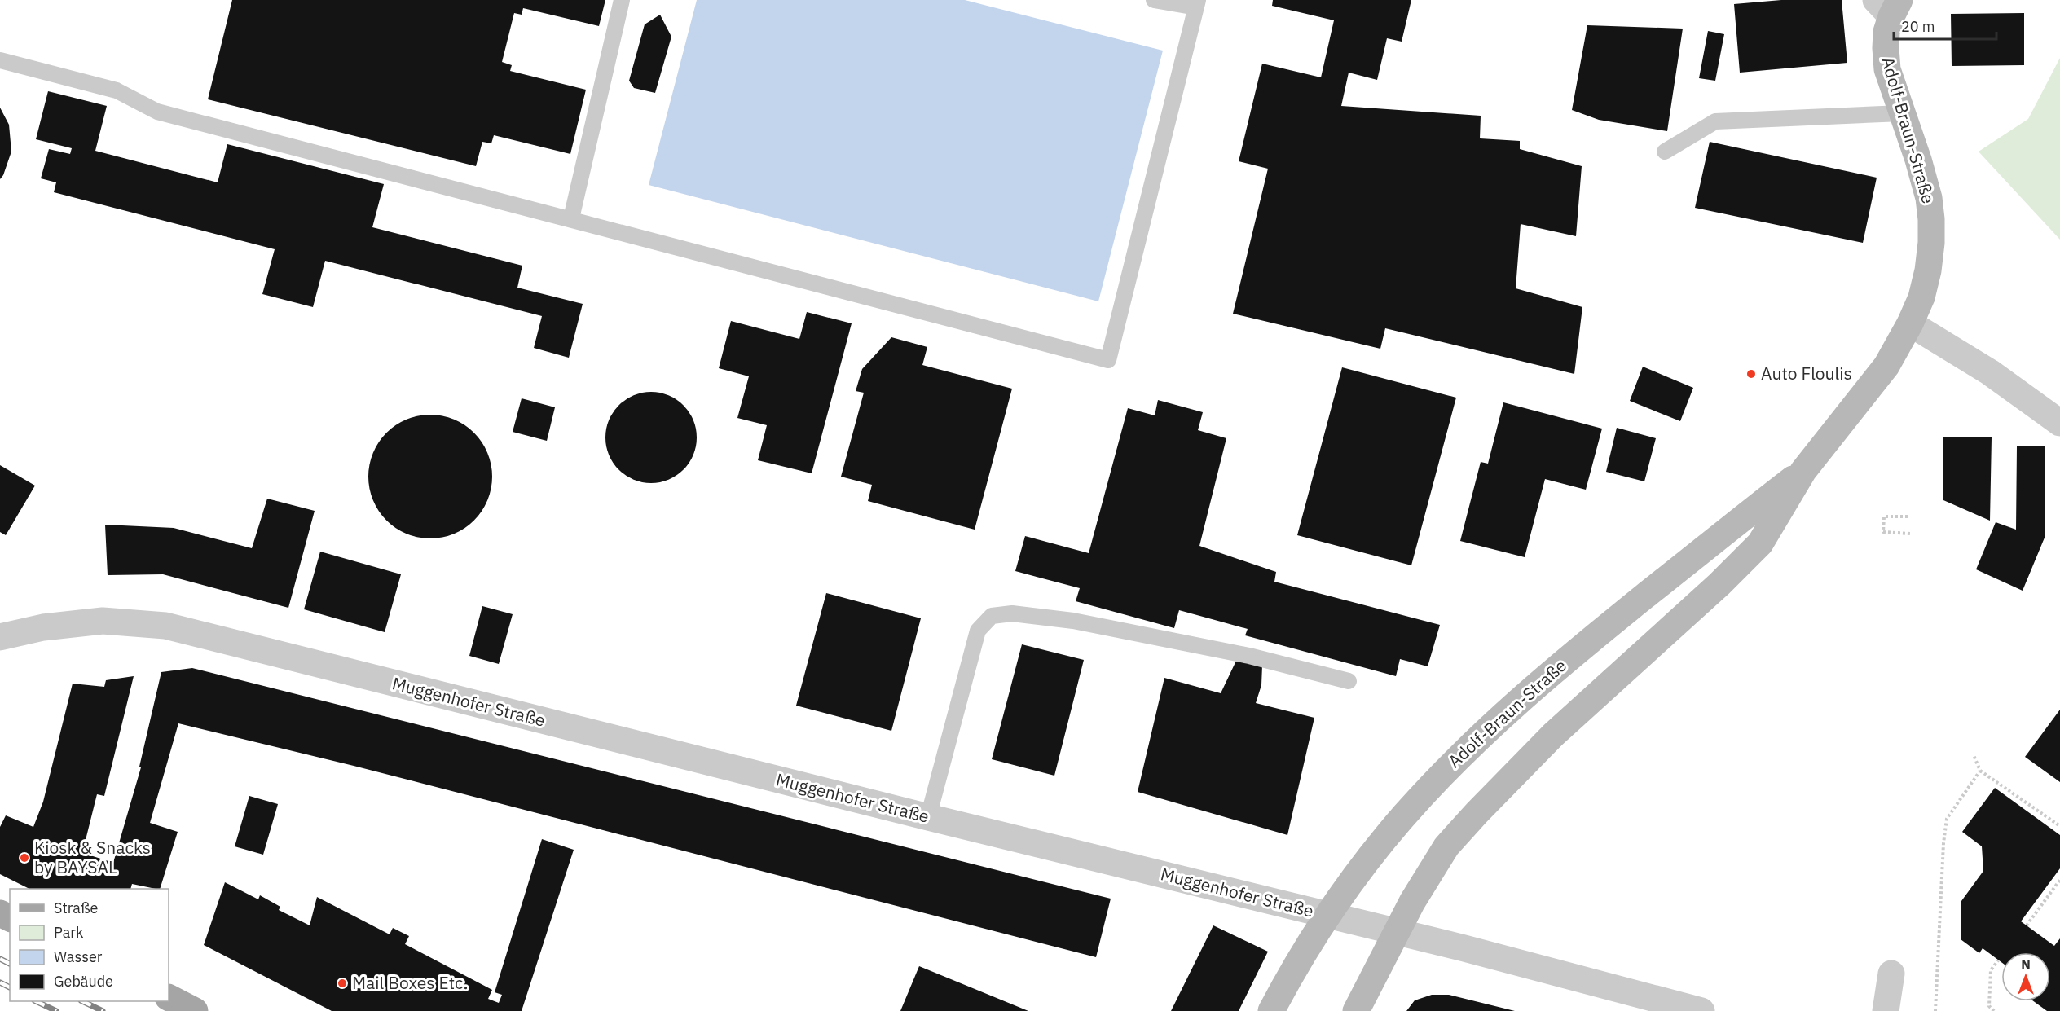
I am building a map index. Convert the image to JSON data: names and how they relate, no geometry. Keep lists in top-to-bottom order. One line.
{"streets":{"main road":["Adolf-Braun-Straße"],"street":["Muggenhofer Straße"]},"crossings":[["Adolf-Braun-Straße","Muggenhofer Straße"]],"places":["Auto Floulis","Kiosk & Snacks by BAYSAL","Mail Boxes Etc."],"legend":["Straße","Park","Wasser","Gebäude"],"scale_bar":"20 m","north":"top"}
